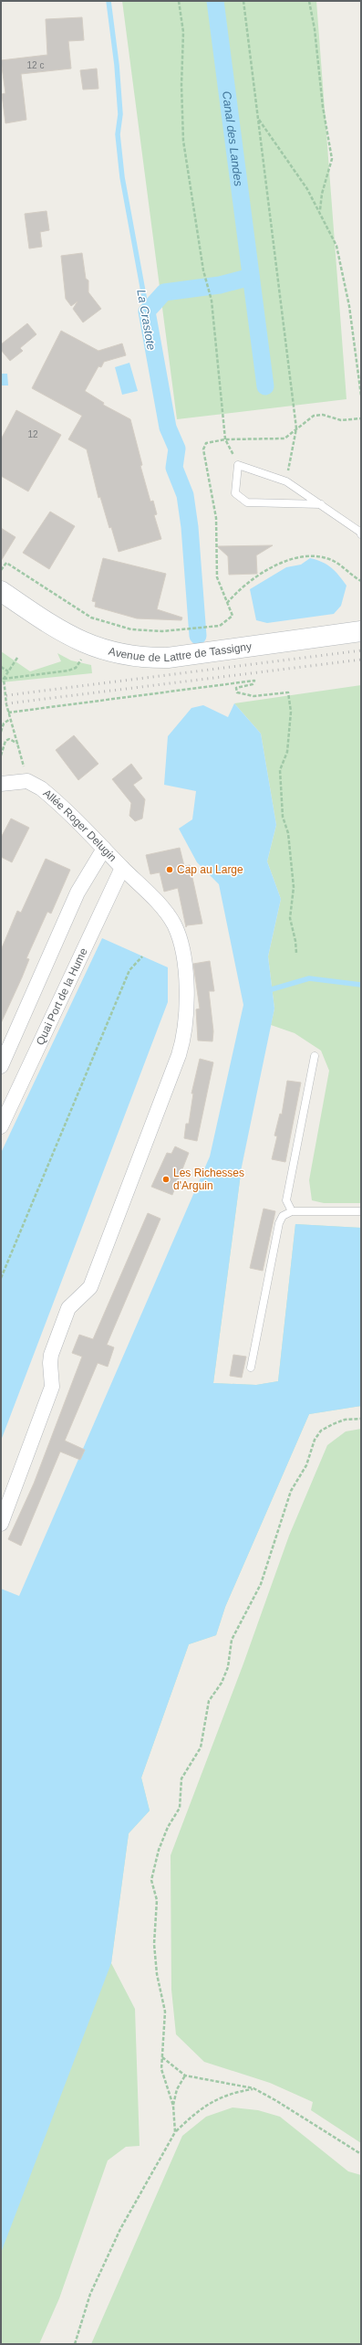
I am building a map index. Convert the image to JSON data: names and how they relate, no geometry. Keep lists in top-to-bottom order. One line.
{"streets":{"main road":["Avenue de Lattre de Tassigny"],"street":["Allée Roger Delugin","Quai Port de la Hume"]},"crossings":[["Allée Roger Delugin","Quai Port de la Hume"]],"water":["Canal des Landes","La Crastote"],"places":["Cap au Large","Les Richesses d'Arguin"],"house_numbers":["12 c","12"]}
